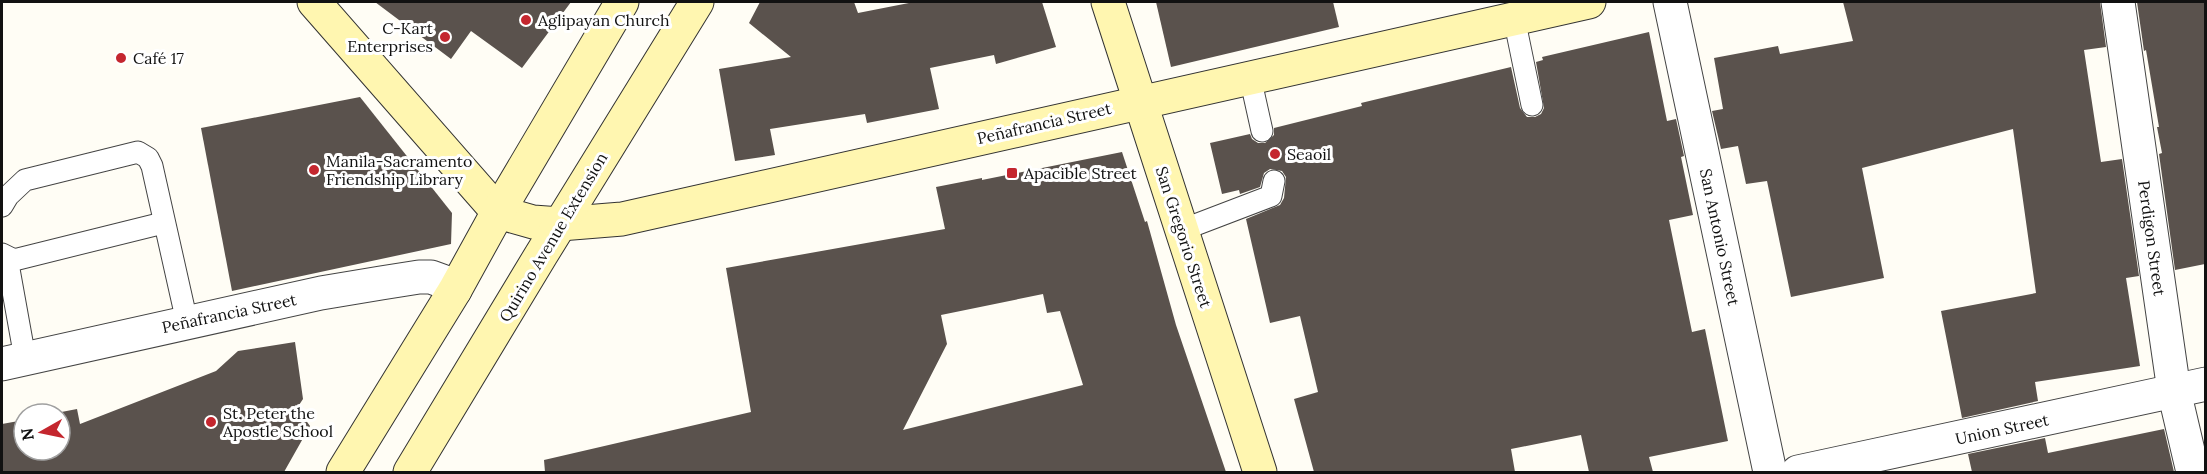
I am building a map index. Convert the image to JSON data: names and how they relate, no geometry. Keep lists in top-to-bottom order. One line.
{"streets":{"street":["Peñafrancia Street","Quirino Avenue Extension","San Gregorio Street","San Antonio Street","Perdigon Street","Union Street"]},"crossings":[["Peñafrancia Street","Quirino Avenue Extension"],["Peñafrancia Street","San Gregorio Street"],["Perdigon Street","Union Street"]],"places":{"other":["Aglipayan Church","C-Kart Enterprises","Café 17","Seaoil","Manila-Sacramento Friendship Library","St. Peter the Apostle School"],"transit":["Apacible Street"]},"north":"left"}
